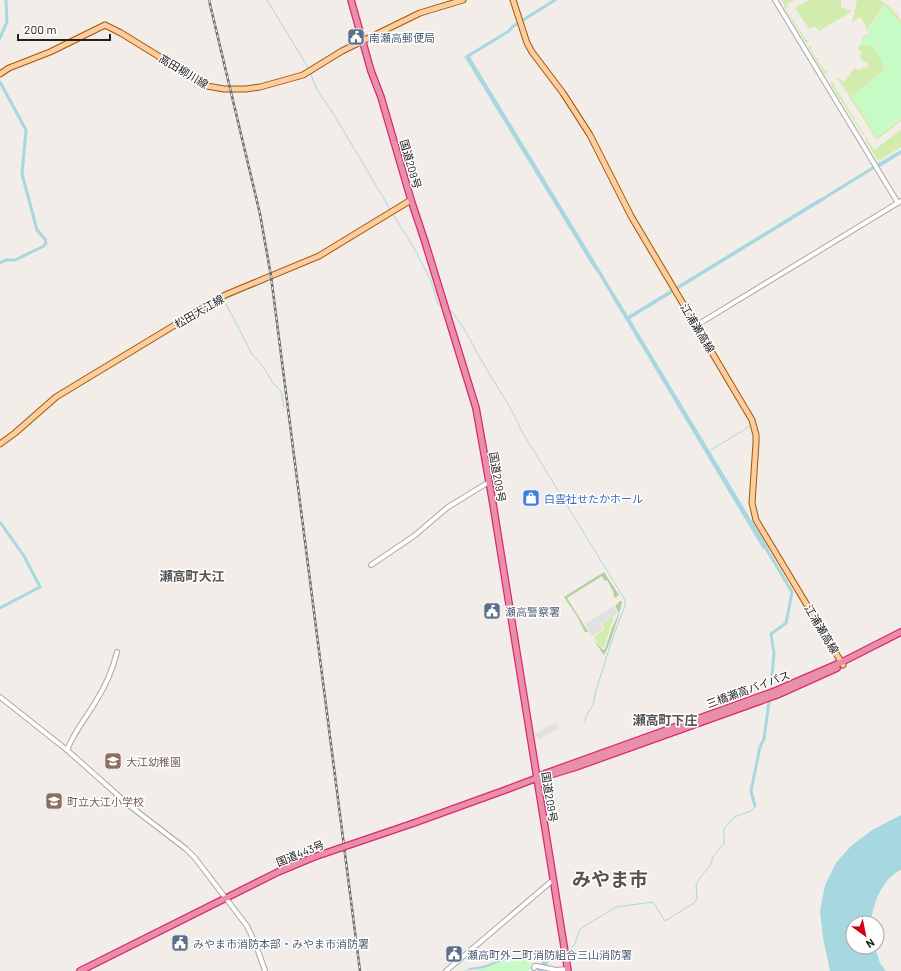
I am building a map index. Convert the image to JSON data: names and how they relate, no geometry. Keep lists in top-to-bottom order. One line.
{"streets":{"highway":["国道209号","三橋瀬高バイパス","国道443号"],"main road":["高田柳川線","松田大江線","江浦瀬高線"]},"crossings":[["高田柳川線","国道209号"],["国道209号","松田大江線"],["国道209号","三橋瀬高バイパス"],["国道209号","国道443号"],["江浦瀬高線","三橋瀬高バイパス"],["三橋瀬高バイパス","国道443号"]],"districts":["瀬高町大江","瀬高町下庄","みやま市"],"places":{"public building":["南瀬高郵便局","瀬高警察署","みやま市消防本部・みやま市消防署","瀬高町外二町消防組合三山消防署"],"shop":["白雲社せたかホール"],"school or university":["大江幼稚園","町立大江小学校"]},"scale_bar":"200 m","north":"bottom right"}
